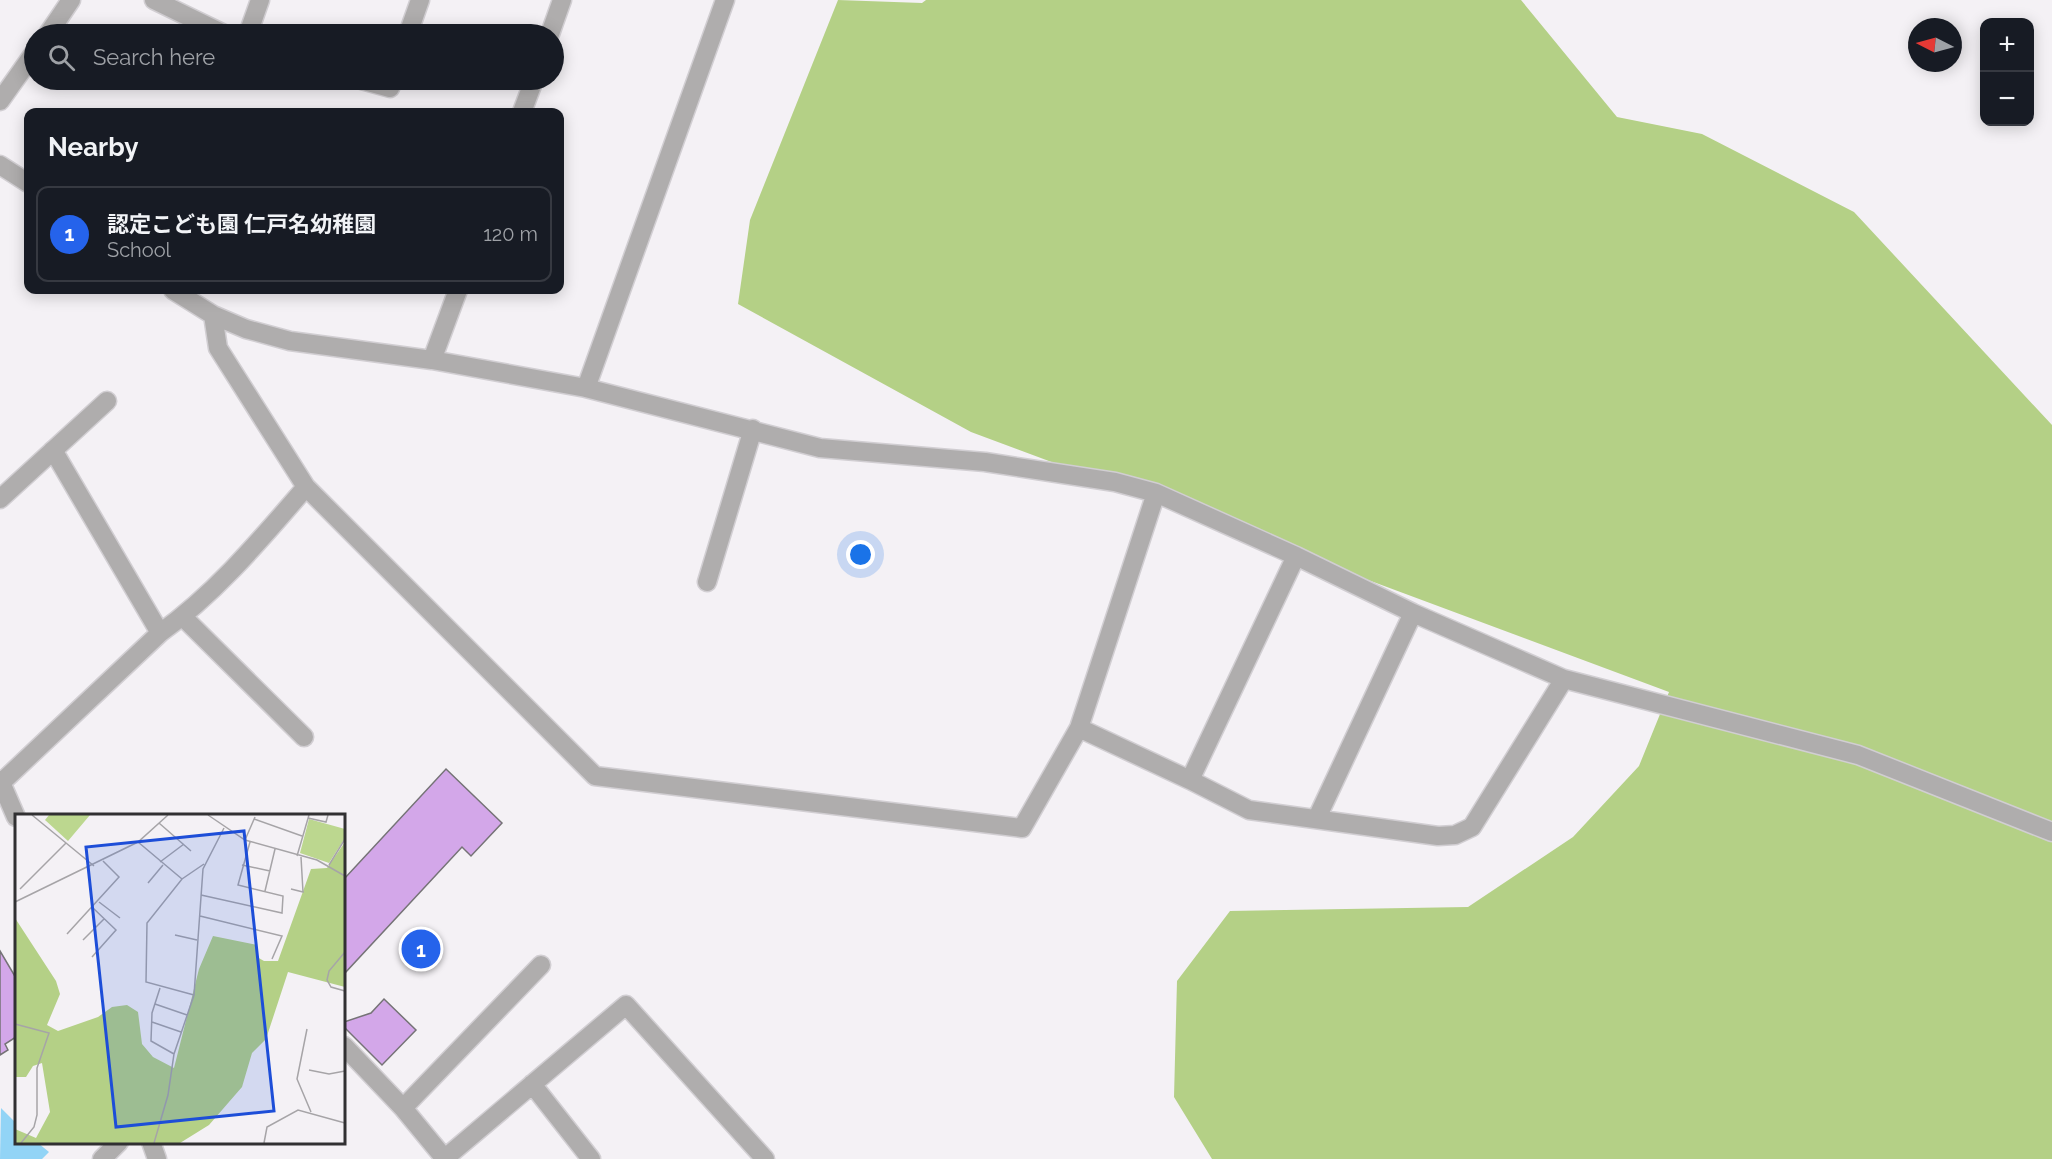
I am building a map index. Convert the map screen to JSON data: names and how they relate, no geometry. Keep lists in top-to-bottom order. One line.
{"north":"left","page":{"map_buttons":["+","−"],"search":"Search here","heading":"Nearby","list":[{"mark":"1","name":"認定こども園 仁戸名幼稚園","note":"School","value":"120 m"}],"pins":"1"}}
